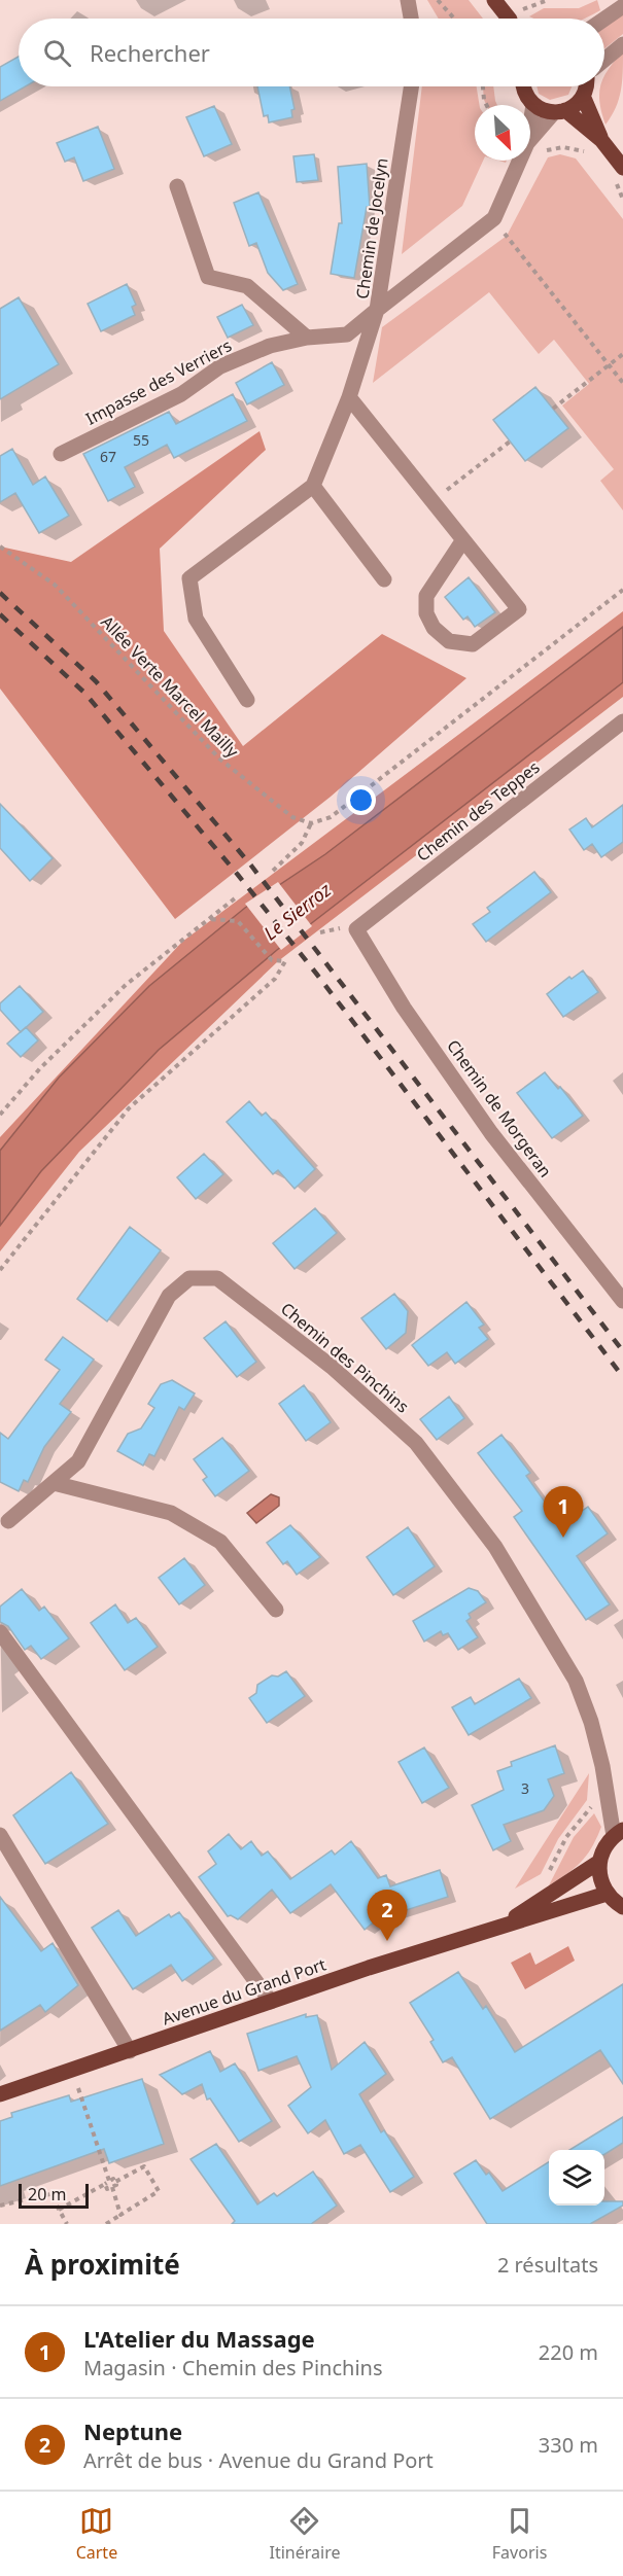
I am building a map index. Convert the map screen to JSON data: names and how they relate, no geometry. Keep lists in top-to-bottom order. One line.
{"streets":{"main road":["Avenue du Grand Port"],"street":["Chemin de Jocelyn","Impasse des Verriers","Chemin des Teppes","Chemin de Morgeran","Chemin des Pinchins"],"path":["Allée Verte Marcel Mailly"]},"crossings":[["Chemin de Jocelyn","Impasse des Verriers"],["Chemin des Teppes","Chemin de Morgeran"]],"water":["Le Sierroz"],"house_numbers":["55","67","3"],"scale_bar":"20 m","north":"bottom right","page":{"search":"Rechercher","pins":["1","2"],"scale":"20 m","heading":["À proximité","2 résultats"],"list":[{"mark":"1","name":"L'Atelier du Massage","note":"Magasin · Chemin des Pinchins","value":"220 m"},{"mark":"2","name":"Neptune","note":"Arrêt de bus · Avenue du Grand Port","value":"330 m"}],"nav":["Carte","Itinéraire","Favoris"]}}
